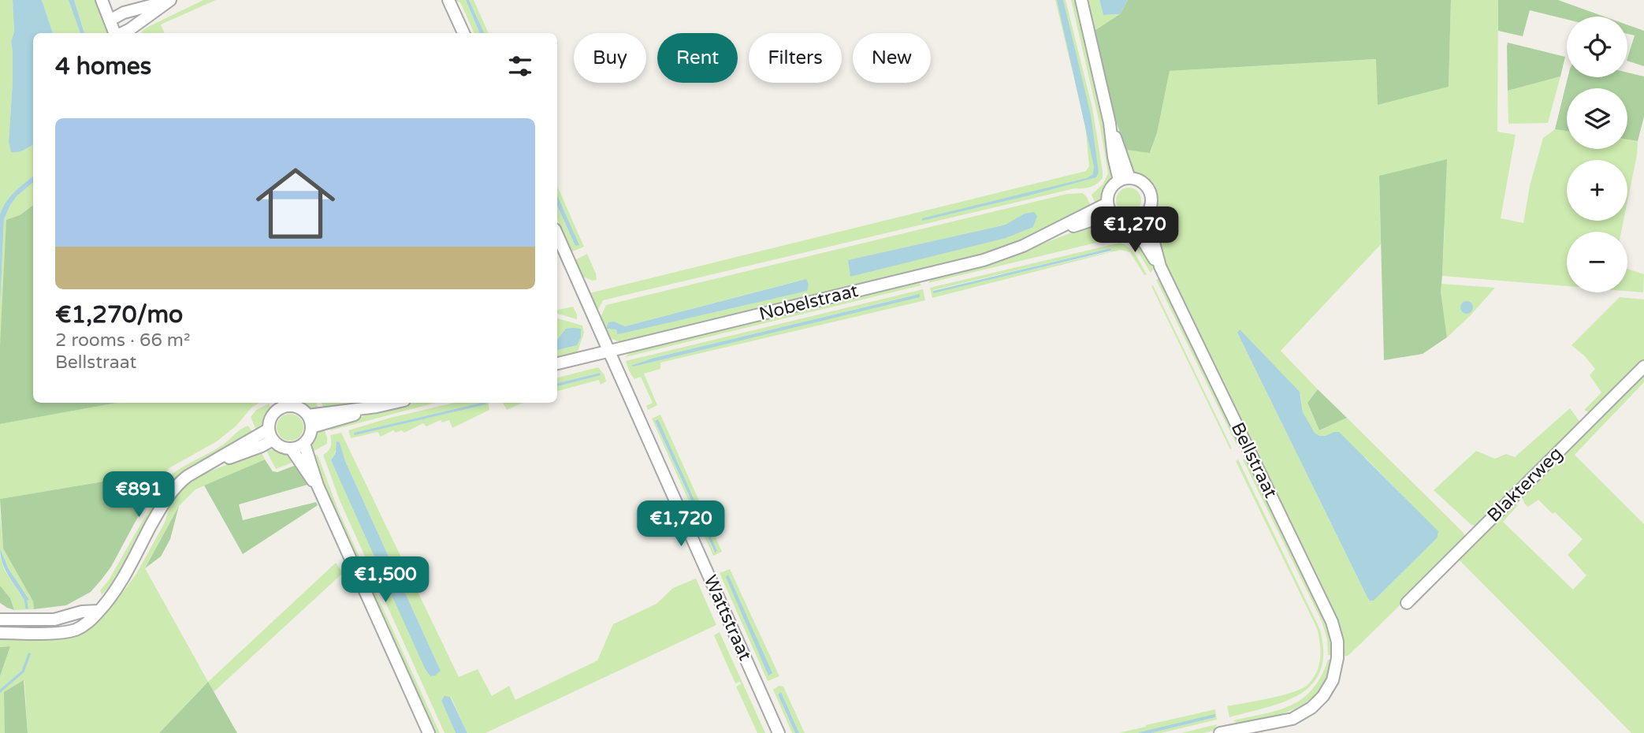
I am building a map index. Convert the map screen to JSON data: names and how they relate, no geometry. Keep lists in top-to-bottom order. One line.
{"streets":{"street":["Nobelstraat","Bellstraat","Blakterweg","Wattstraat"]},"crossings":[["Nobelstraat","Bellstraat"],["Nobelstraat","Wattstraat"]],"page":{"map_buttons":["+","−"],"chip":["Buy","Rent","Filters","New"],"heading":"4 homes","list":[{"name":"€1,270/mo","note":"2 rooms · 66 m² · Bellstraat"}],"price":["€1,270","€891","€1,720","€1,500"]}}
